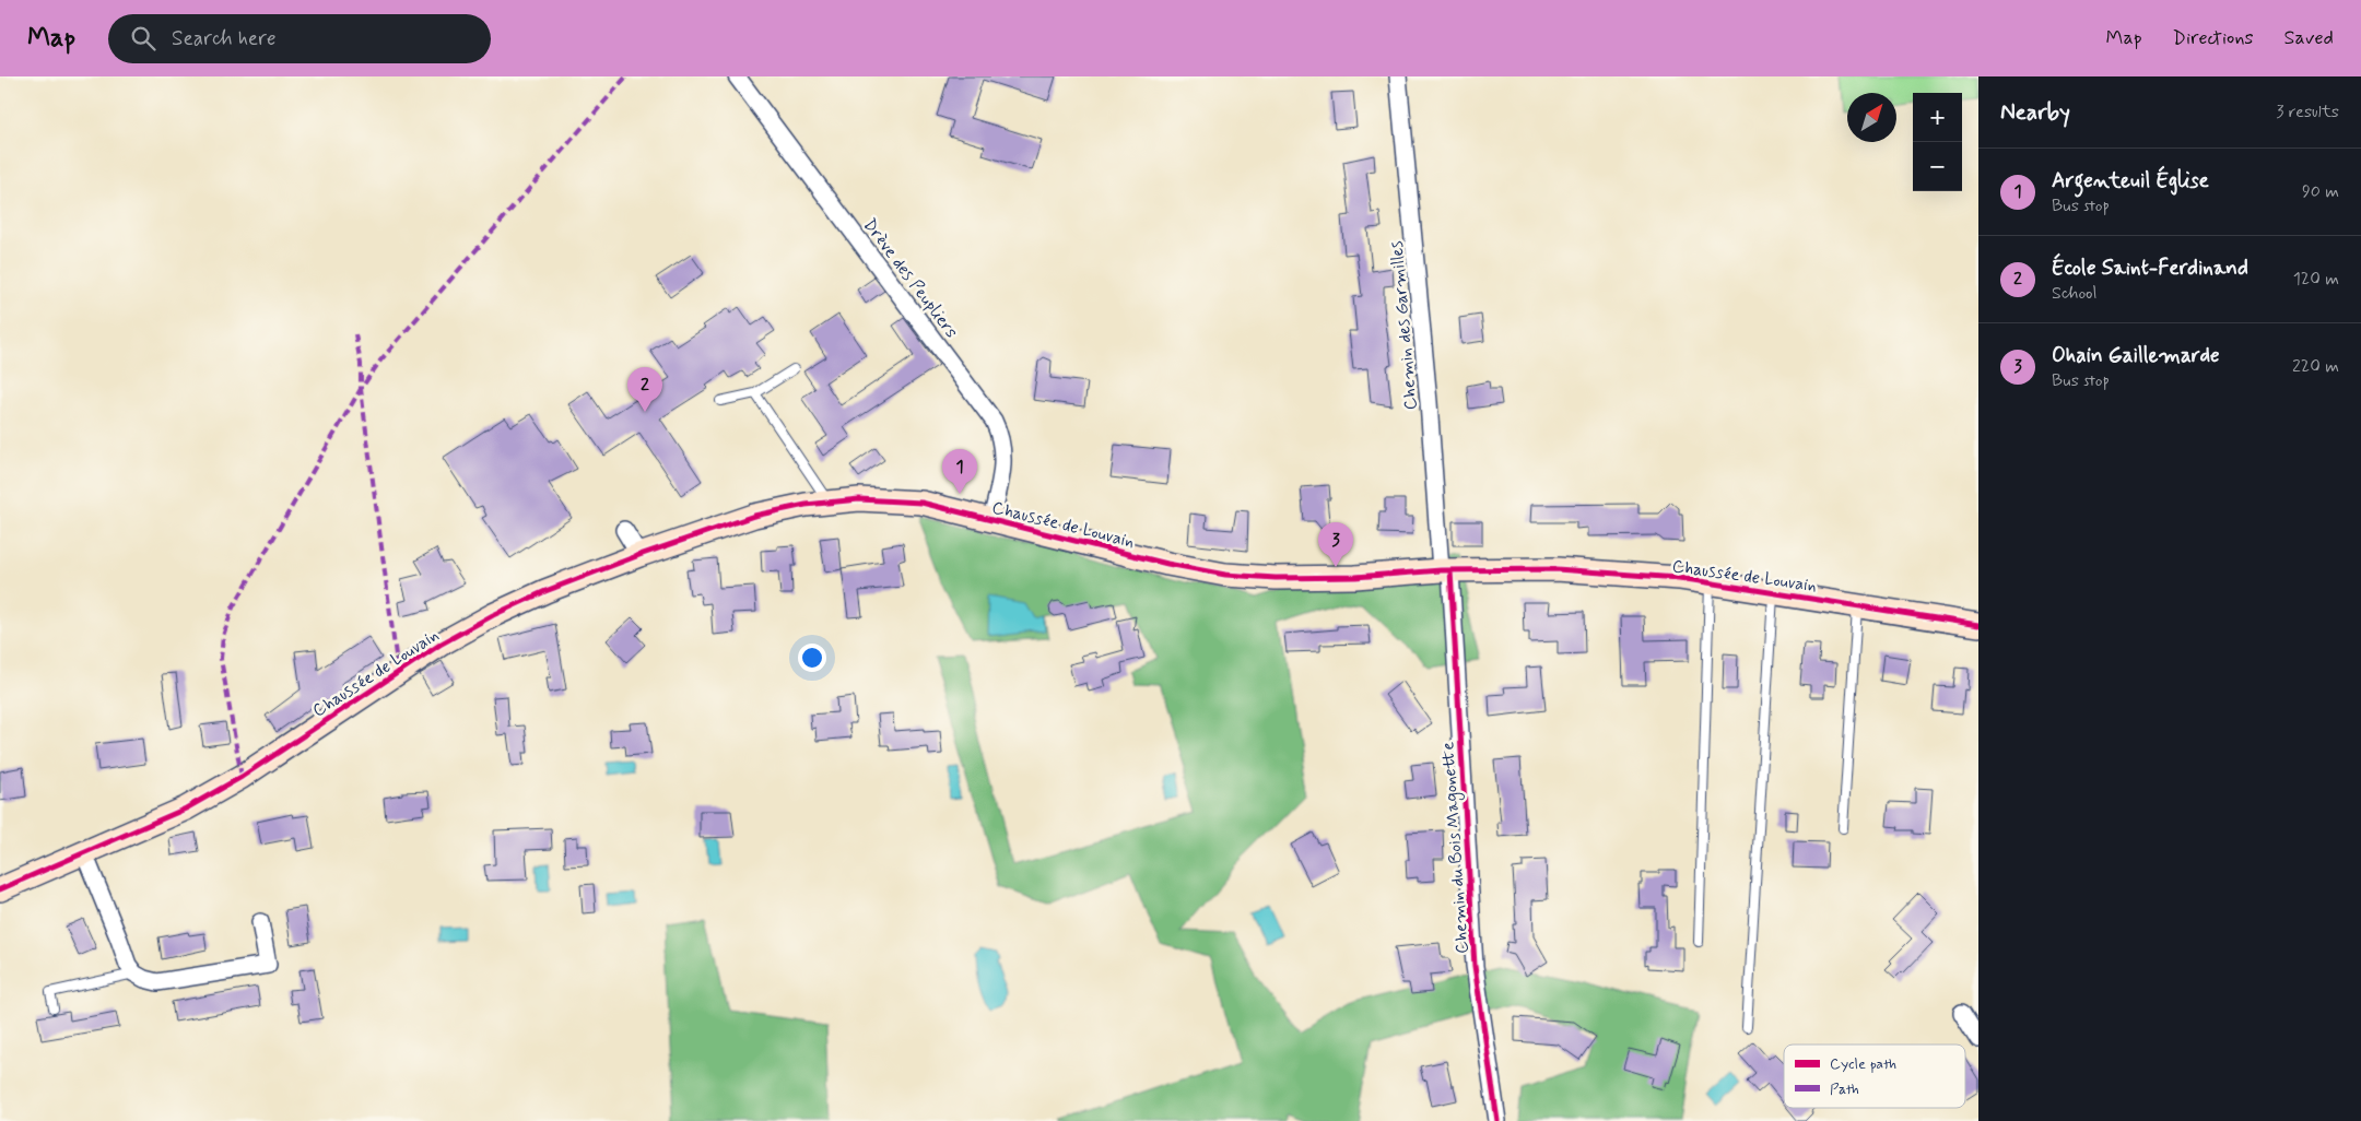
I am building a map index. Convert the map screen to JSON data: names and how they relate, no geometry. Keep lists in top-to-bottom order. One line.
{"streets":{"main road":["Chaussée de Louvain"],"street":["Drève des Peupliers","Chemin des Garmilles","Chemin du Bois Magonette"]},"crossings":[["Drève des Peupliers","Chaussée de Louvain"],["Chemin des Garmilles","Chaussée de Louvain"],["Chemin des Garmilles","Chemin du Bois Magonette"],["Chaussée de Louvain","Chemin du Bois Magonette"]],"legend":["Cycle path","Path"],"north":"top right","page":{"header":"Map","search":"Search here","nav":["Map","Directions","Saved"],"heading":["Nearby","3 results"],"map_buttons":["+","−"],"list":[{"mark":"1","name":"Argenteuil Église","note":"Bus stop","value":"90 m"},{"mark":"2","name":"École Saint-Ferdinand","note":"School","value":"120 m"},{"mark":"3","name":"Ohain Gaillemarde","note":"Bus stop","value":"220 m"}],"pins":["2","1","3"]}}
